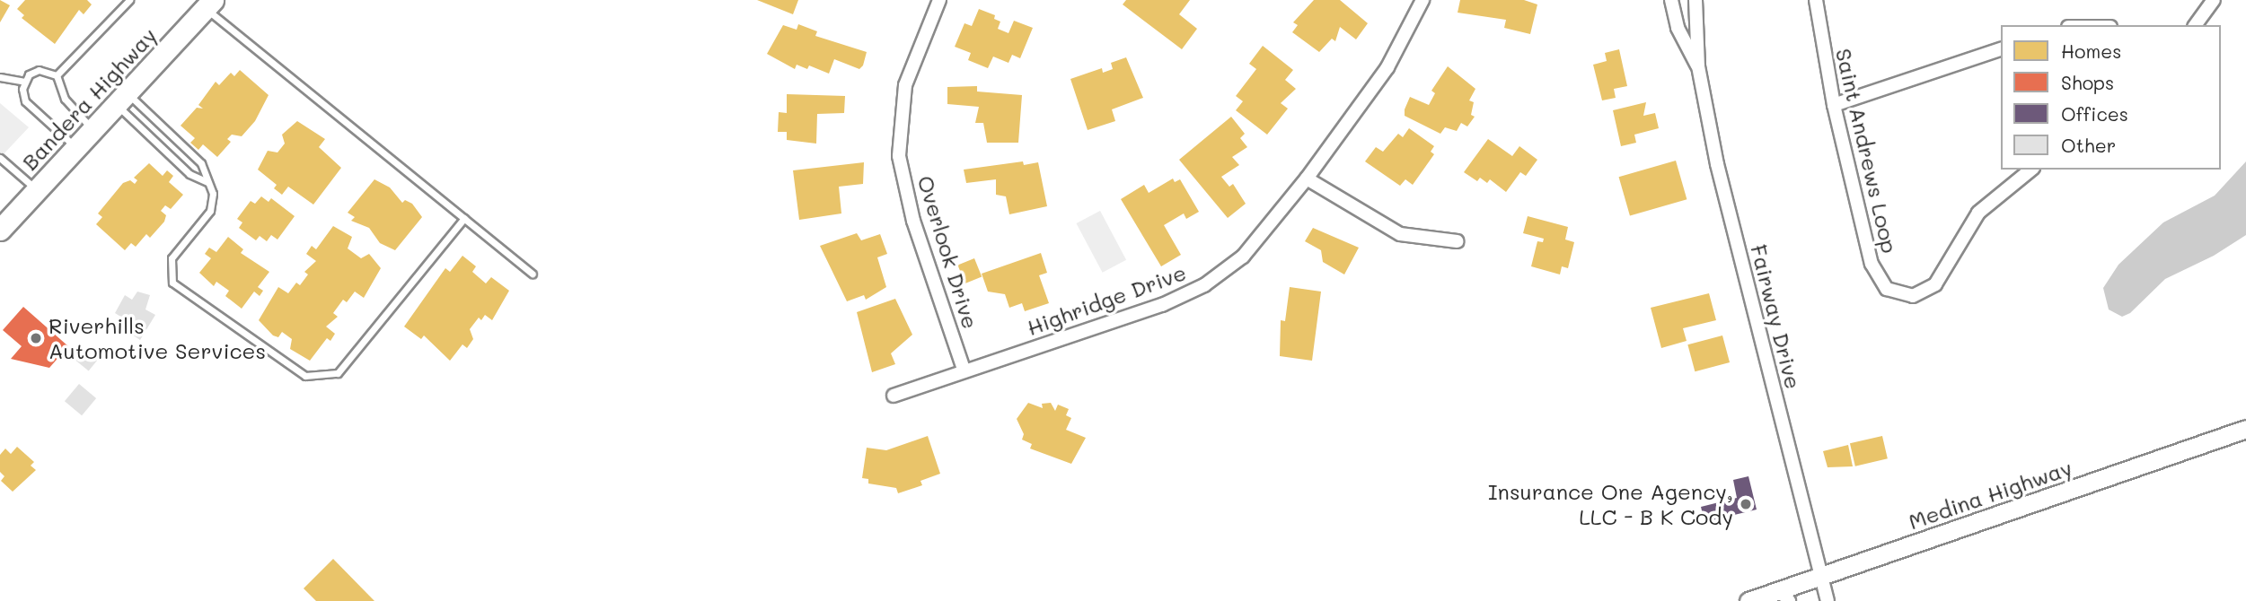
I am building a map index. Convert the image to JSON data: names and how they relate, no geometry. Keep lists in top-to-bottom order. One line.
{"streets":{"main road":["Bandera Highway","Medina Highway"],"street":["Saint Andrews Loop","Overlook Drive","Highridge Drive","Fairway Drive"]},"crossings":[["Overlook Drive","Highridge Drive"],["Fairway Drive","Medina Highway"]],"places":["Riverhills Automotive Services","Insurance One Agency, LLC - B K Cody"],"legend":["Homes","Shops","Offices","Other"]}
